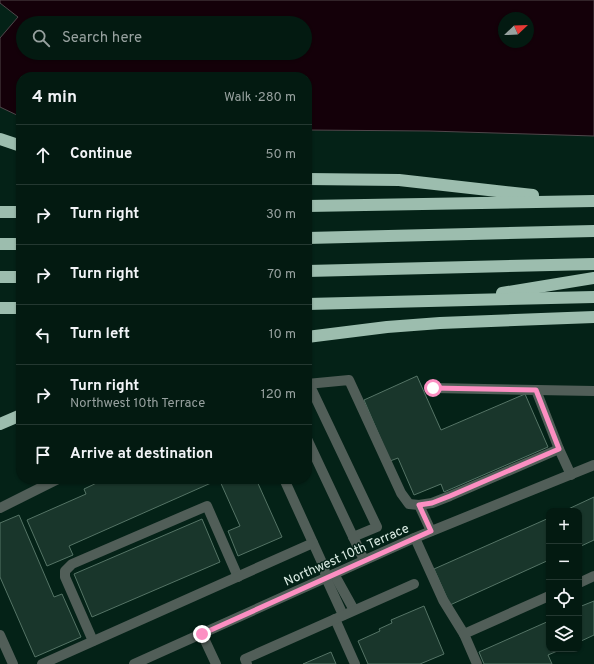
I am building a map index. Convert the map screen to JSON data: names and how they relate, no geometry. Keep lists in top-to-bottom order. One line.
{"streets":{"street":["Northwest 10th Terrace"]},"north":"top right","page":{"search":"Search here","heading":["4 min","Walk · 280 m"],"list":[["Continue","50 m"],["Turn right","30 m"],["Turn right","70 m"],["Turn left","10 m"],["Turn right","Northwest 10th Terrace","120 m"],"Arrive at destination"],"map_buttons":["+","−"]}}
